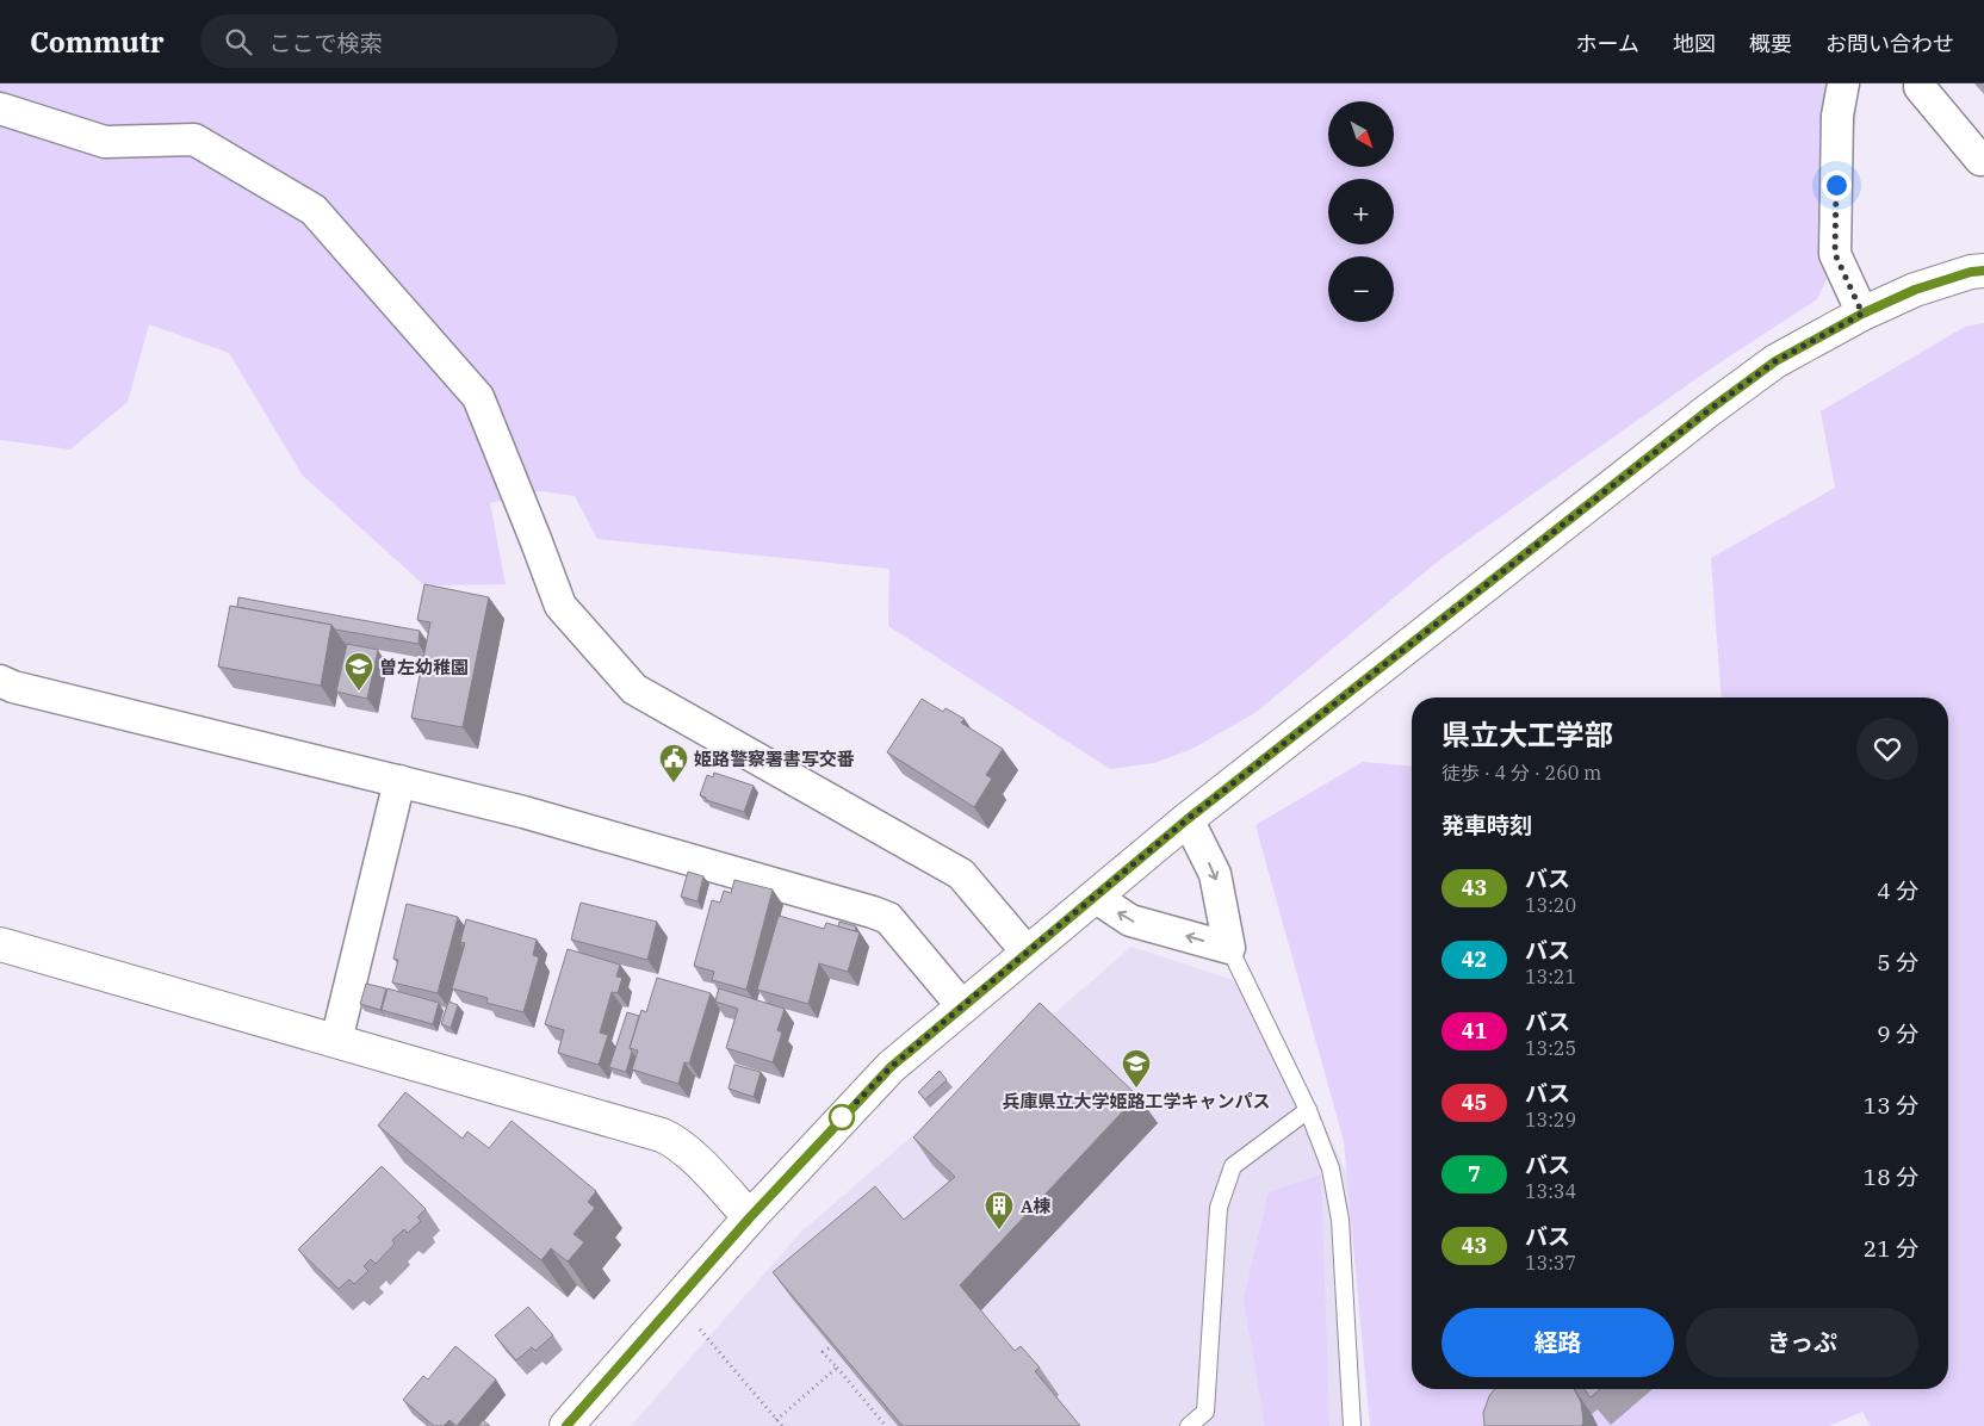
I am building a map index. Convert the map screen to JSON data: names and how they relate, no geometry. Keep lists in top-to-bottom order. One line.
{"places":{"school or university":["曽左幼稚園","兵庫県立大学姫路工学キャンパス"],"public building":["姫路警察署書写交番"],"building":["A棟"]},"lines":["bus line 43"],"north":"bottom right","page":{"header":"Commutr","search":"ここで検索","nav":["ホーム","地図","概要","お問い合わせ"],"map_buttons":["+","−"],"heading":[["県立大工学部","徒歩 · 4 分 · 260 m"],"発車時刻"],"list":[{"mark":"43","name":"バス","note":"13:20","value":"4 分"},{"mark":"42","name":"バス","note":"13:21","value":"5 分"},{"mark":"41","name":"バス","note":"13:25","value":"9 分"},{"mark":"45","name":"バス","note":"13:29","value":"13 分"},{"mark":"7","name":"バス","note":"13:34","value":"18 分"},{"mark":"43","name":"バス","note":"13:37","value":"21 分"}],"buttons":["経路","きっぷ"]}}
